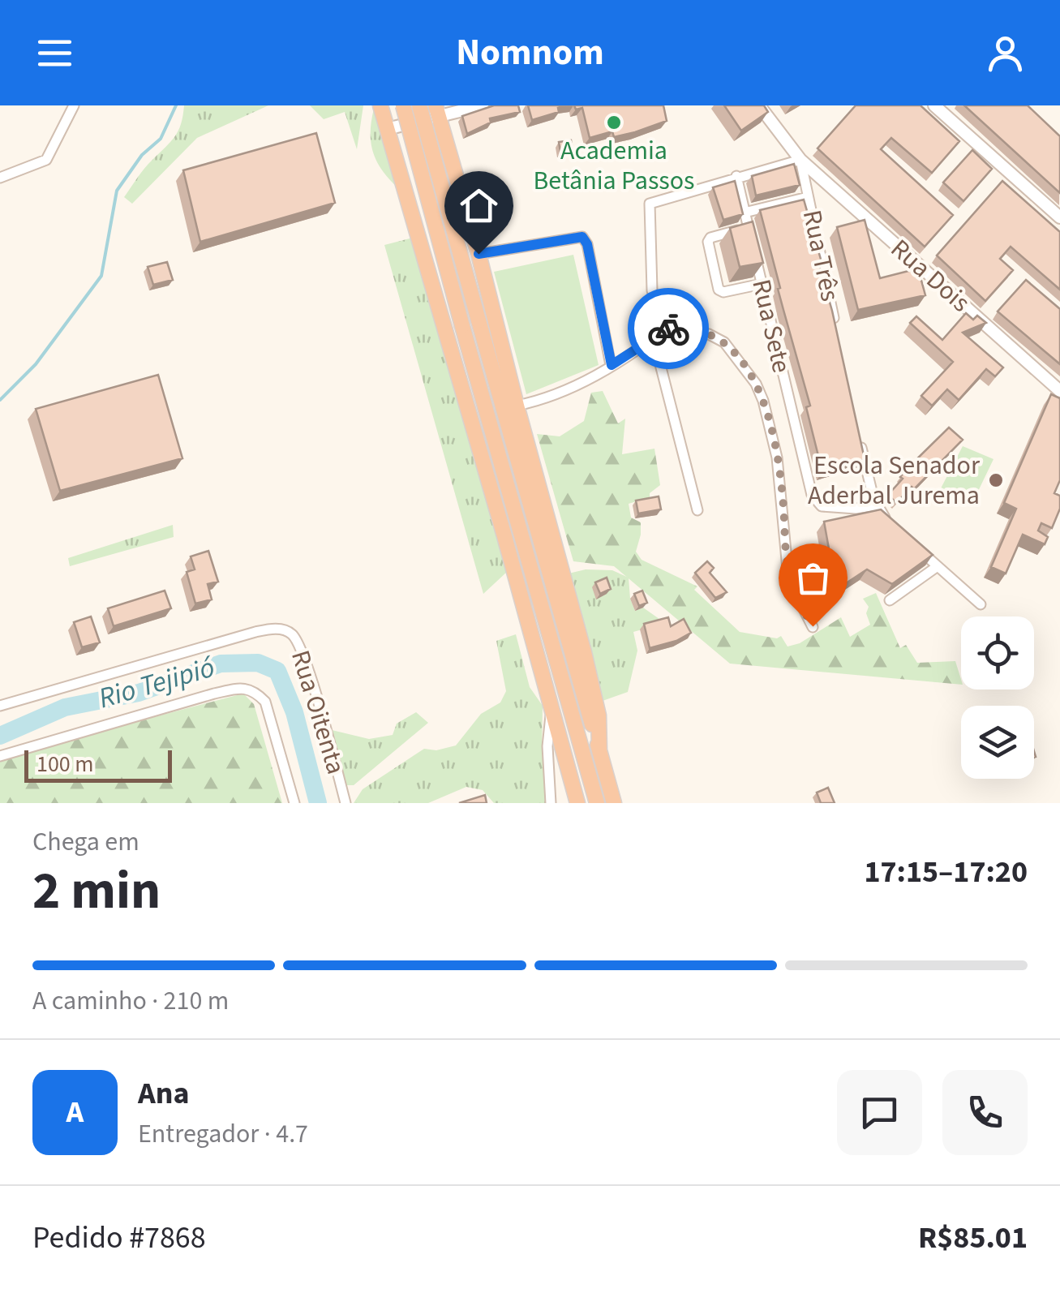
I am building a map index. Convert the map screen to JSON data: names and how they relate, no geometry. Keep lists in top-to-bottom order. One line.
{"streets":{"street":["Rua Três","Rua Dois","Rua Sete","Rua Oitenta"]},"crossings":[["Rua Três","Rua Dois"],["Rua Três","Rua Sete"]],"water":["Rio Tejipió"],"places":["Academia Betânia Passos","Escola Senador Aderbal Jurema"],"scale_bar":"100 m","page":{"header":"Nomnom","scale":"100 m","heading":["2 min","Chega em","17:15–17:20"],"panel":["Ana","Entregador · 4.7","Pedido #7868","R$85.01"],"bar":"A caminho · 210 m","round":"A"}}
